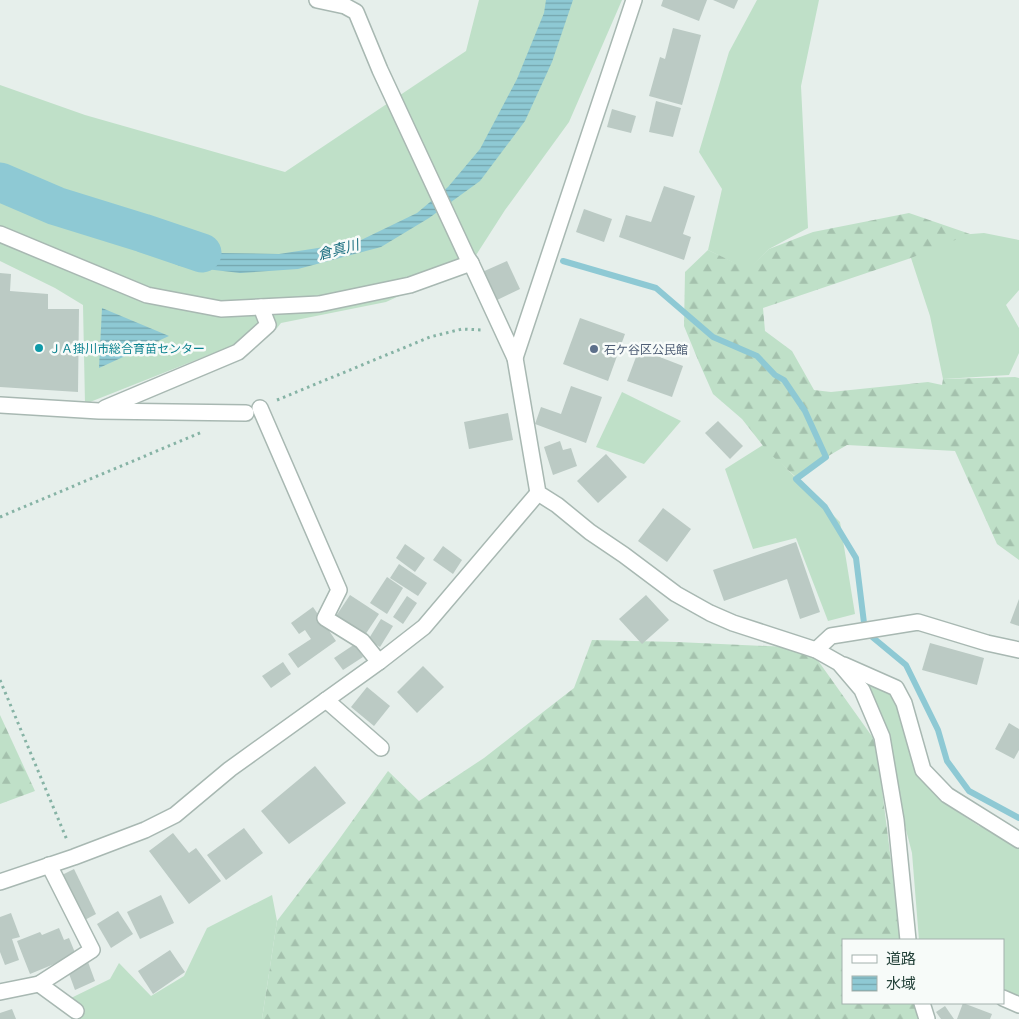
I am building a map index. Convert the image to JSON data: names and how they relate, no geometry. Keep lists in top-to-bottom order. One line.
{"water":["倉真川"],"places":["ＪＡ掛川市総合育苗センター","石ケ谷区公民館"],"legend":["道路","水域"]}
